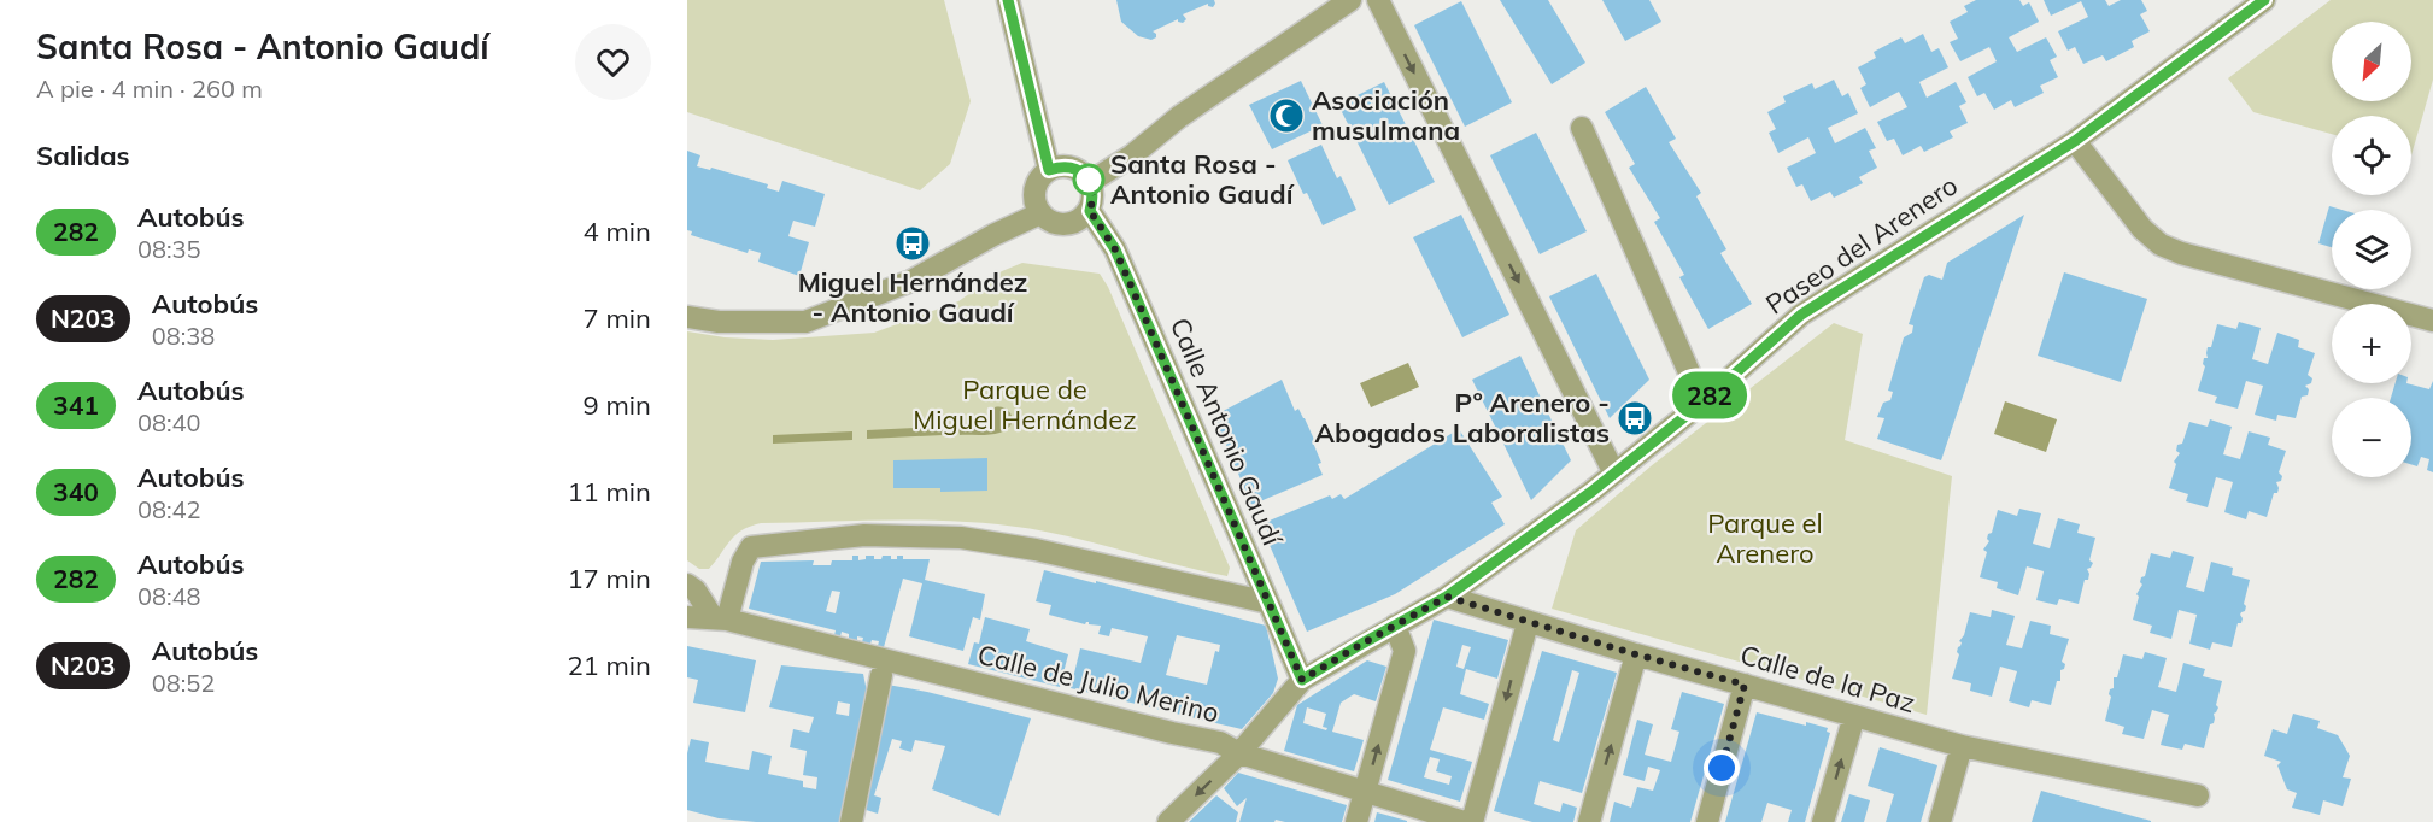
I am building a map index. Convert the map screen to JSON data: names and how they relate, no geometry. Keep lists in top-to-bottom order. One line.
{"streets":{"street":["Paseo del Arenero","Calle Antonio Gaudí","Calle de la Paz","Calle de Julio Merino"]},"crossings":[["Paseo del Arenero","Calle Antonio Gaudí"],["Paseo del Arenero","Calle de la Paz"],["Paseo del Arenero","Calle de Julio Merino"]],"parks":["Parque de Miguel Hernández","Parque el Arenero"],"places":{"mosque":["Asociación musulmana"],"other":["Santa Rosa - Antonio Gaudí"],"bus stop":["Miguel Hernández - Antonio Gaudí","Pº Arenero - Abogados Laboralistas"]},"lines":["bus line 282"],"north":"bottom left","page":{"heading":[["Santa Rosa - Antonio Gaudí","A pie · 4 min · 260 m"],"Salidas"],"on_map":"282","map_buttons":["+","−"],"list":[{"mark":"282","name":"Autobús","note":"08:35","value":"4 min"},{"mark":"N203","name":"Autobús","note":"08:38","value":"7 min"},{"mark":"341","name":"Autobús","note":"08:40","value":"9 min"},{"mark":"340","name":"Autobús","note":"08:42","value":"11 min"},{"mark":"282","name":"Autobús","note":"08:48","value":"17 min"},{"mark":"N203","name":"Autobús","note":"08:52","value":"21 min"}]}}
